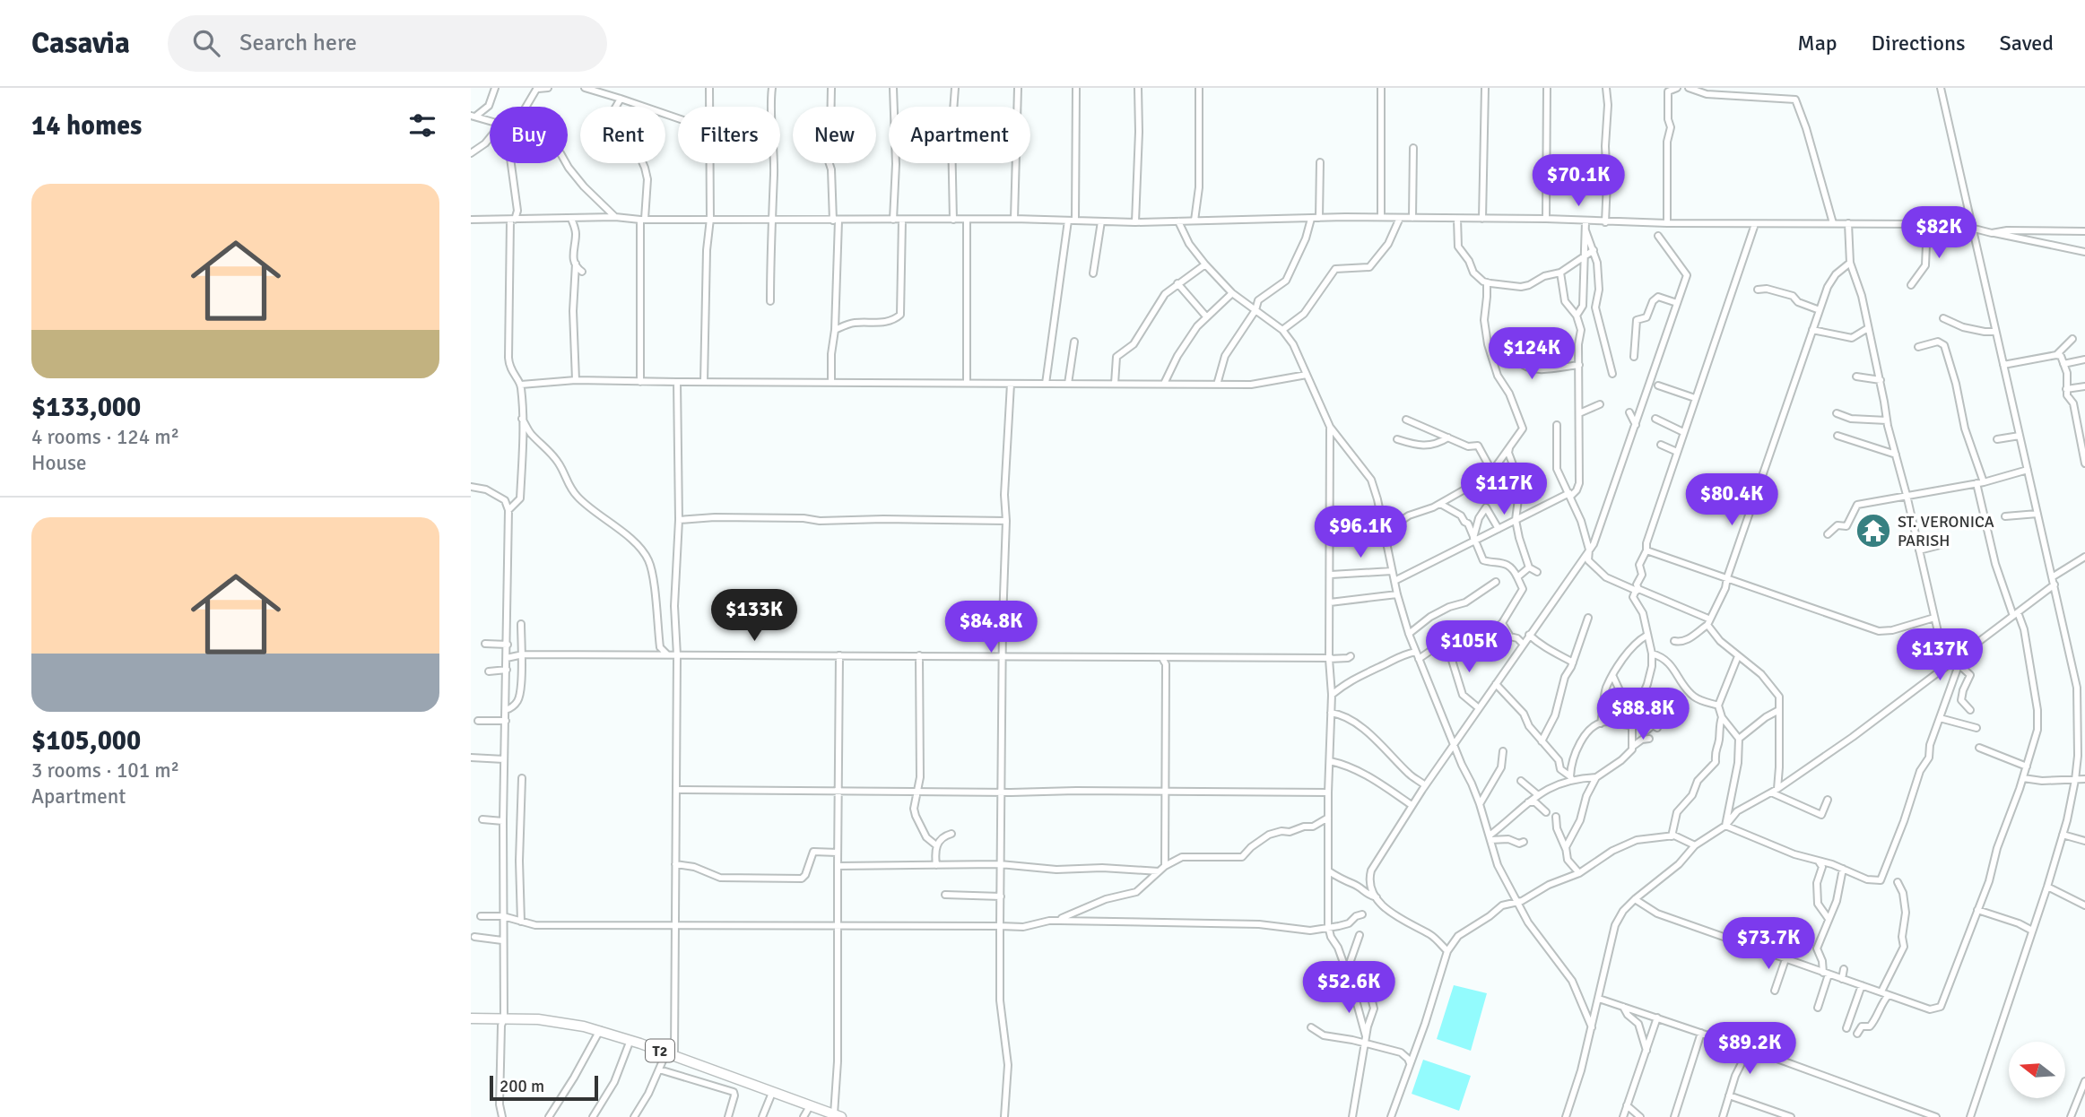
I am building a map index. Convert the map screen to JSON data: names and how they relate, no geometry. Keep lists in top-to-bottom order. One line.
{"streets":{"highway":["T2"]},"places":{"temple":["ST. VERONICA PARISH"]},"scale_bar":"200 m","north":"left","page":{"header":"Casavia","search":"Search here","nav":["Map","Directions","Saved"],"heading":"14 homes","chip":["Buy","Rent","Filters","New","Apartment"],"price":["$70.1K","$82K","$124K","$117K","$80.4K","$96.1K","$133K","$84.8K","$105K","$137K","$88.8K","$73.7K","$52.6K","$89.2K"],"list":[{"name":"$133,000","note":"4 rooms · 124 m² · House"},{"name":"$105,000","note":"3 rooms · 101 m² · Apartment"}],"scale":"200 m"}}
